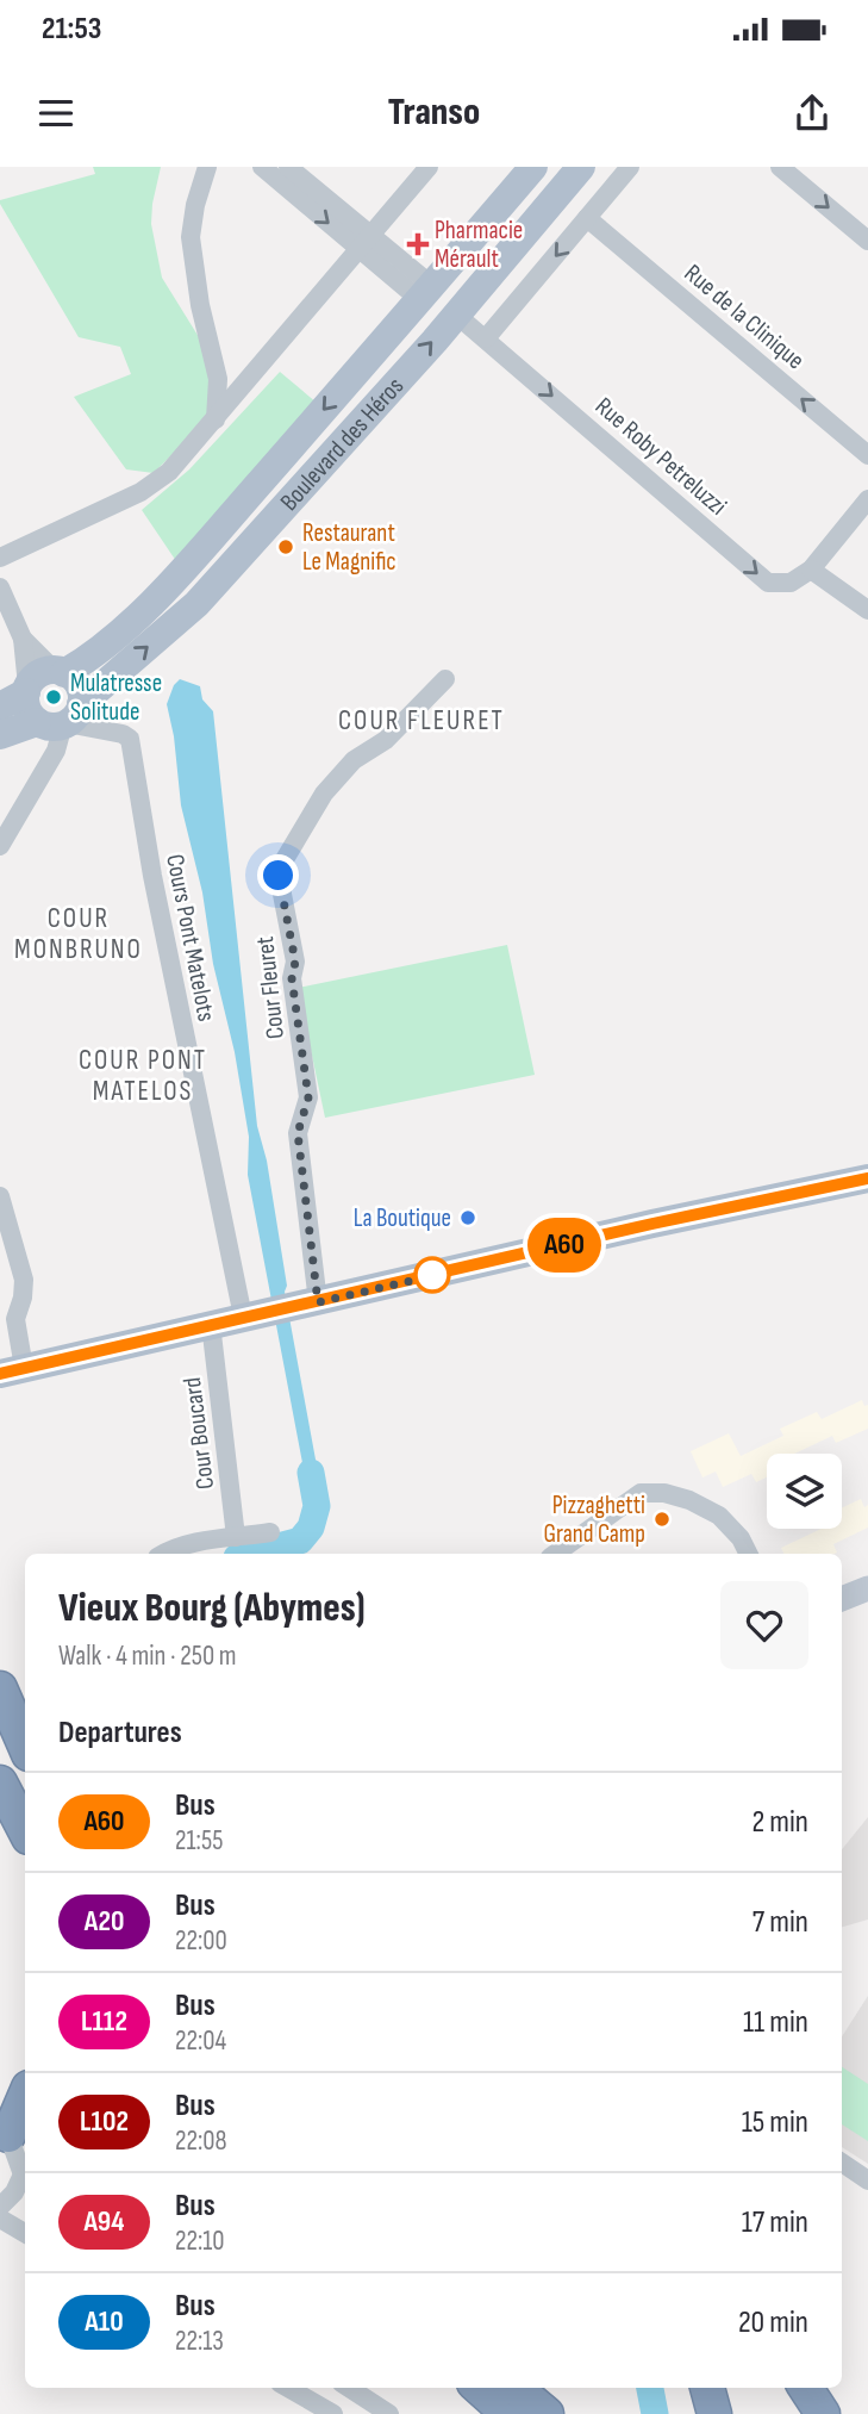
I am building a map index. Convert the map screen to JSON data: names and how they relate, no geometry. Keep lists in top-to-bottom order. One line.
{"streets":{"main road":["Boulevard des Héros"],"street":["Rue de la Clinique","Rue Roby Petreluzzi","Cours Pont Matelots","Cour Fleuret","Cour Boucard"]},"crossings":[["Boulevard des Héros","Rue Roby Petreluzzi"],["Boulevard des Héros","Cours Pont Matelots"]],"one_way":["Rue Roby Petreluzzi"],"districts":["COUR FLEURET","COUR MONBRUNO","COUR PONT MATELOS"],"places":{"health":["Pharmacie Mérault"],"other":["Restaurant Le Magnific","Mulatresse Solitude","La Boutique","Pizzaghetti Grand Camp"]},"lines":["bus line A60"],"page":{"status":"21:53","header":"Transo","on_map":"A60","heading":[["Vieux Bourg (Abymes)","Walk · 4 min · 250 m"],"Departures"],"list":[{"mark":"A60","name":"Bus","note":"21:55","value":"2 min"},{"mark":"A20","name":"Bus","note":"22:00","value":"7 min"},{"mark":"L112","name":"Bus","note":"22:04","value":"11 min"},{"mark":"L102","name":"Bus","note":"22:08","value":"15 min"},{"mark":"A94","name":"Bus","note":"22:10","value":"17 min"},{"mark":"A10","name":"Bus","note":"22:13","value":"20 min"}]}}
